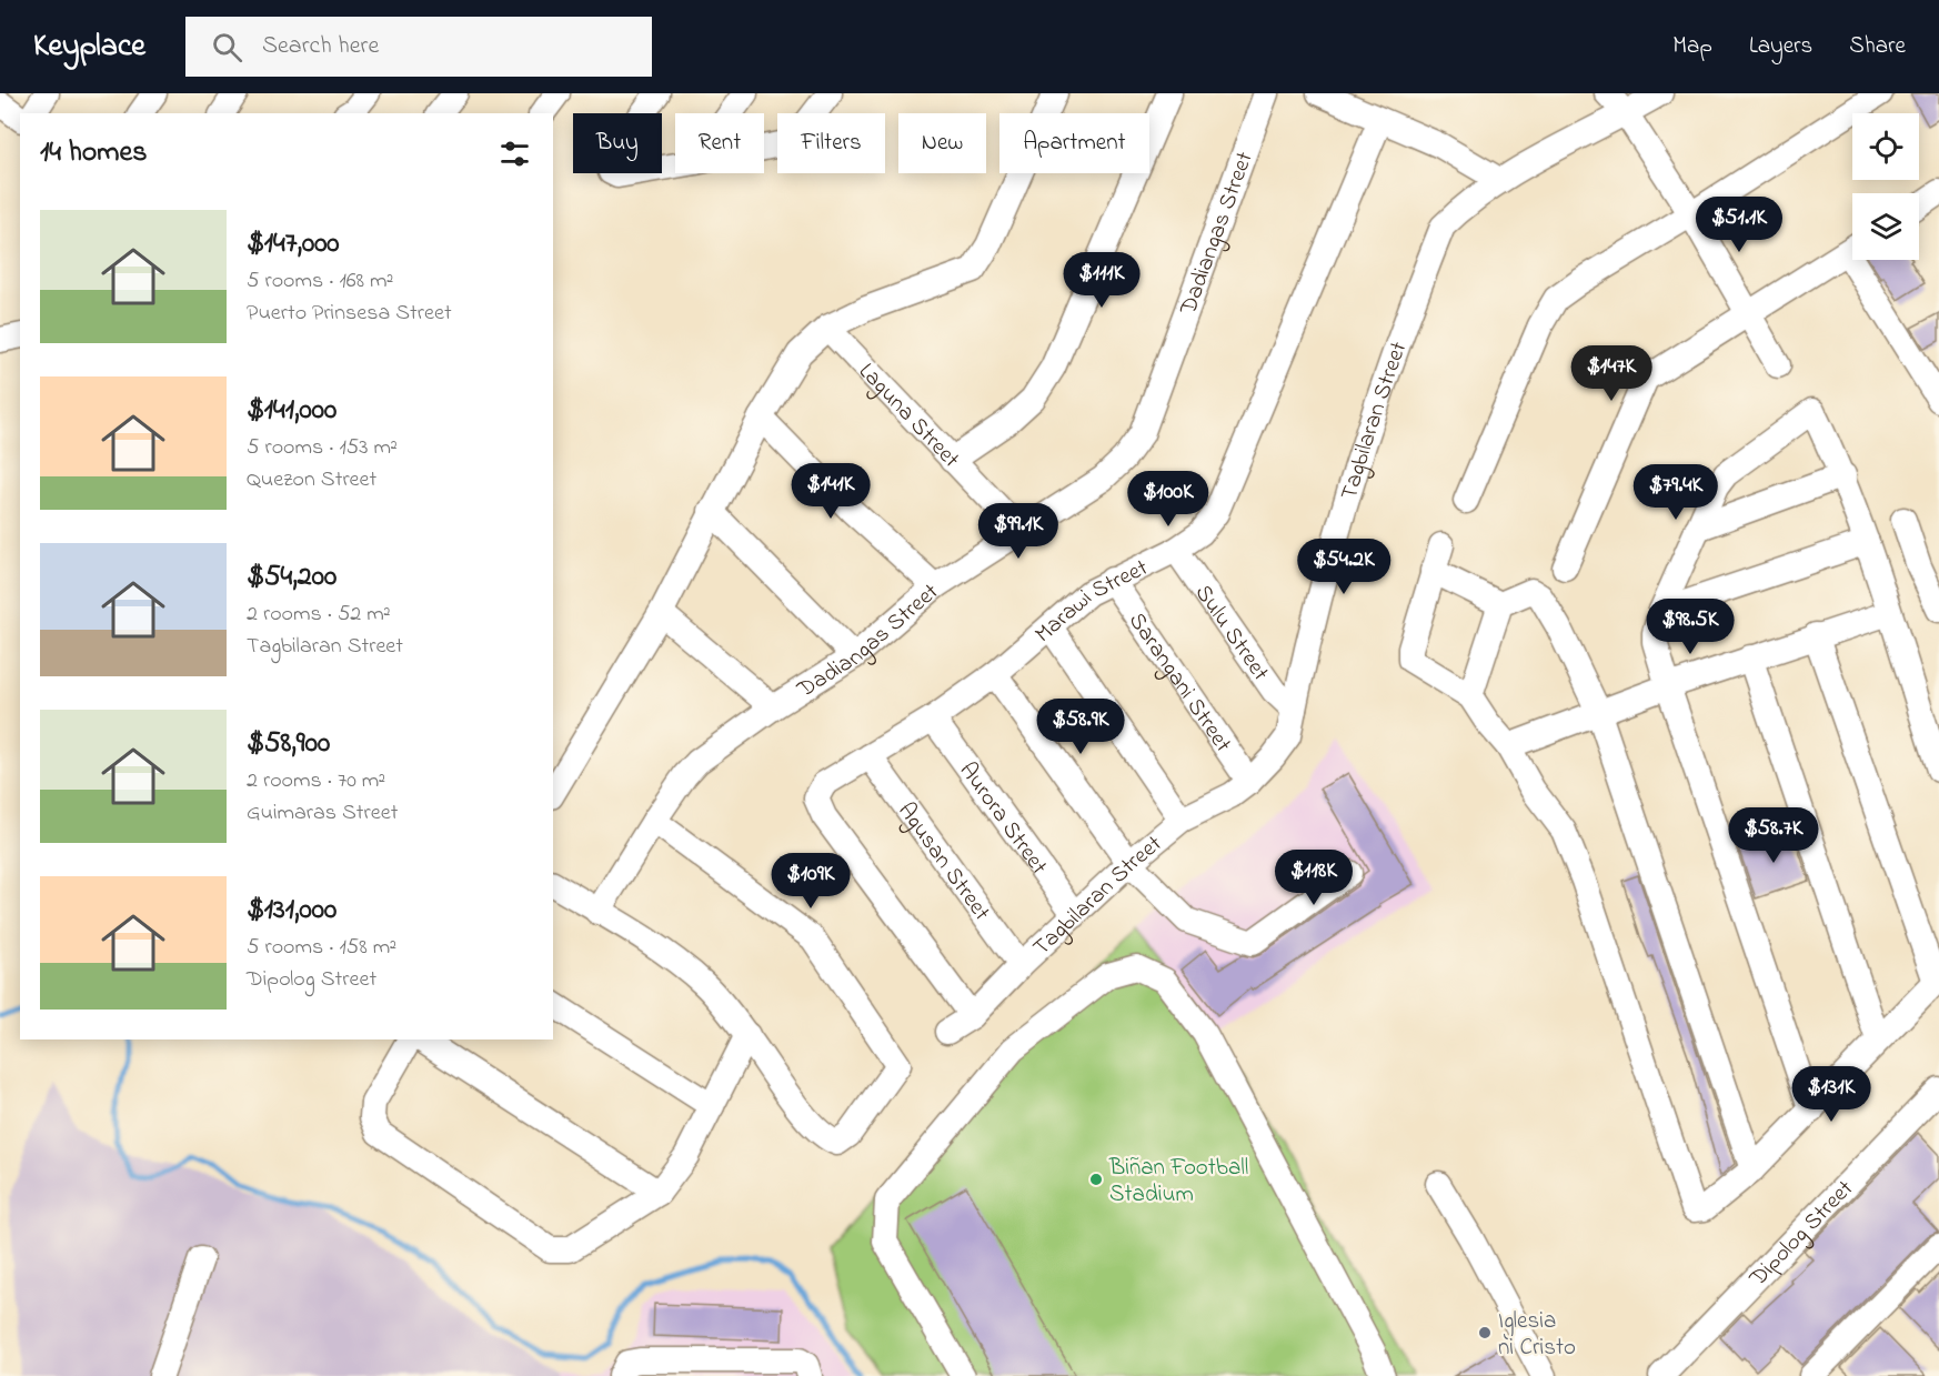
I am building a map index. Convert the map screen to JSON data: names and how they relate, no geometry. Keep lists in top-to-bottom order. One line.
{"streets":{"street":["Dadiangas Street","Laguna Street","Tagbilaran Street","Marawi Street","Sulu Street","Sarangani Street","Aurora Street","Agusan Street","Dipolog Street"]},"crossings":[["Dadiangas Street","Laguna Street"],["Tagbilaran Street","Marawi Street"],["Tagbilaran Street","Sulu Street"],["Tagbilaran Street","Sarangani Street"],["Tagbilaran Street","Aurora Street"],["Tagbilaran Street","Agusan Street"],["Marawi Street","Sulu Street"],["Marawi Street","Sarangani Street"],["Marawi Street","Aurora Street"],["Marawi Street","Agusan Street"]],"places":["Biñan Football Stadium","Iglesia ni Cristo"],"page":{"header":"Keyplace","search":"Search here","nav":["Map","Layers","Share"],"chip":["Buy","Rent","Filters","New","Apartment"],"heading":"14 homes","list":[{"name":"$147,000","note":"5 rooms · 168 m² · Puerto Prinsesa Street"},{"name":"$141,000","note":"5 rooms · 153 m² · Quezon Street"},{"name":"$54,200","note":"2 rooms · 52 m² · Tagbilaran Street"},{"name":"$58,900","note":"2 rooms · 70 m² · Guimaras Street"},{"name":"$131,000","note":"5 rooms · 158 m² · Dipolog Street"}],"price":["$51.1K","$111K","$147K","$141K","$79.4K","$100K","$99.1K","$54.2K","$98.5K","$58.9K","$58.7K","$118K","$109K","$131K"]}}
